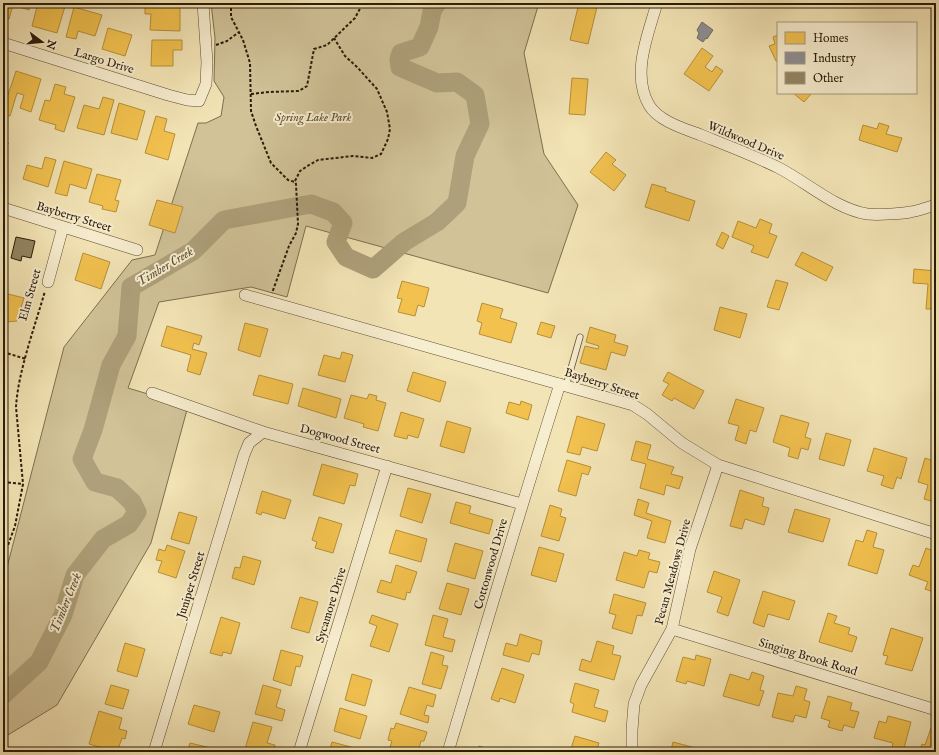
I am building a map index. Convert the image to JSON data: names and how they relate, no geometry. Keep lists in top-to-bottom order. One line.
{"streets":{"street":["Largo Drive","Wildwood Drive","Bayberry Street","Elm Street","Dogwood Street","Cottonwood Drive","Pecan Meadows Drive","Juniper Street","Sycamore Drive","Singing Brook Road"]},"crossings":[["Bayberry Street","Elm Street"],["Bayberry Street","Cottonwood Drive"],["Bayberry Street","Pecan Meadows Drive"],["Dogwood Street","Cottonwood Drive"],["Dogwood Street","Juniper Street"],["Dogwood Street","Sycamore Drive"],["Pecan Meadows Drive","Singing Brook Road"]],"water":["Timber Creek"],"parks":["Spring Lake Park"],"legend":["Homes","Industry","Other"],"north":"right"}
